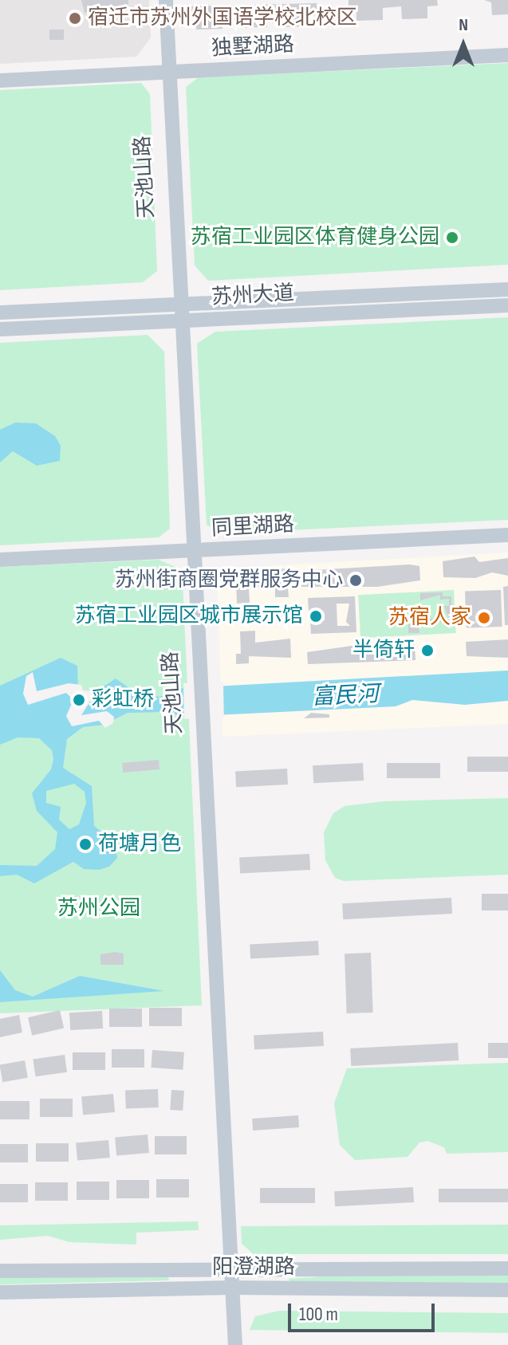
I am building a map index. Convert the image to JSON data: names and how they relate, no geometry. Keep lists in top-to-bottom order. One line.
{"streets":{"street":["独墅湖路","天池山路","苏州大道","同里湖路","阳澄湖路"]},"crossings":[["独墅湖路","天池山路"],["天池山路","苏州大道"],["天池山路","同里湖路"],["天池山路","阳澄湖路"]],"water":["富民河"],"parks":["苏州公园"],"places":["宿迁市苏州外国语学校北校区","苏宿工业园区体育健身公园","苏州街商圈党群服务中心","苏宿工业园区城市展示馆","苏宿人家","半倚轩","彩虹桥","荷塘月色"],"scale_bar":"100 m","north":"top"}
